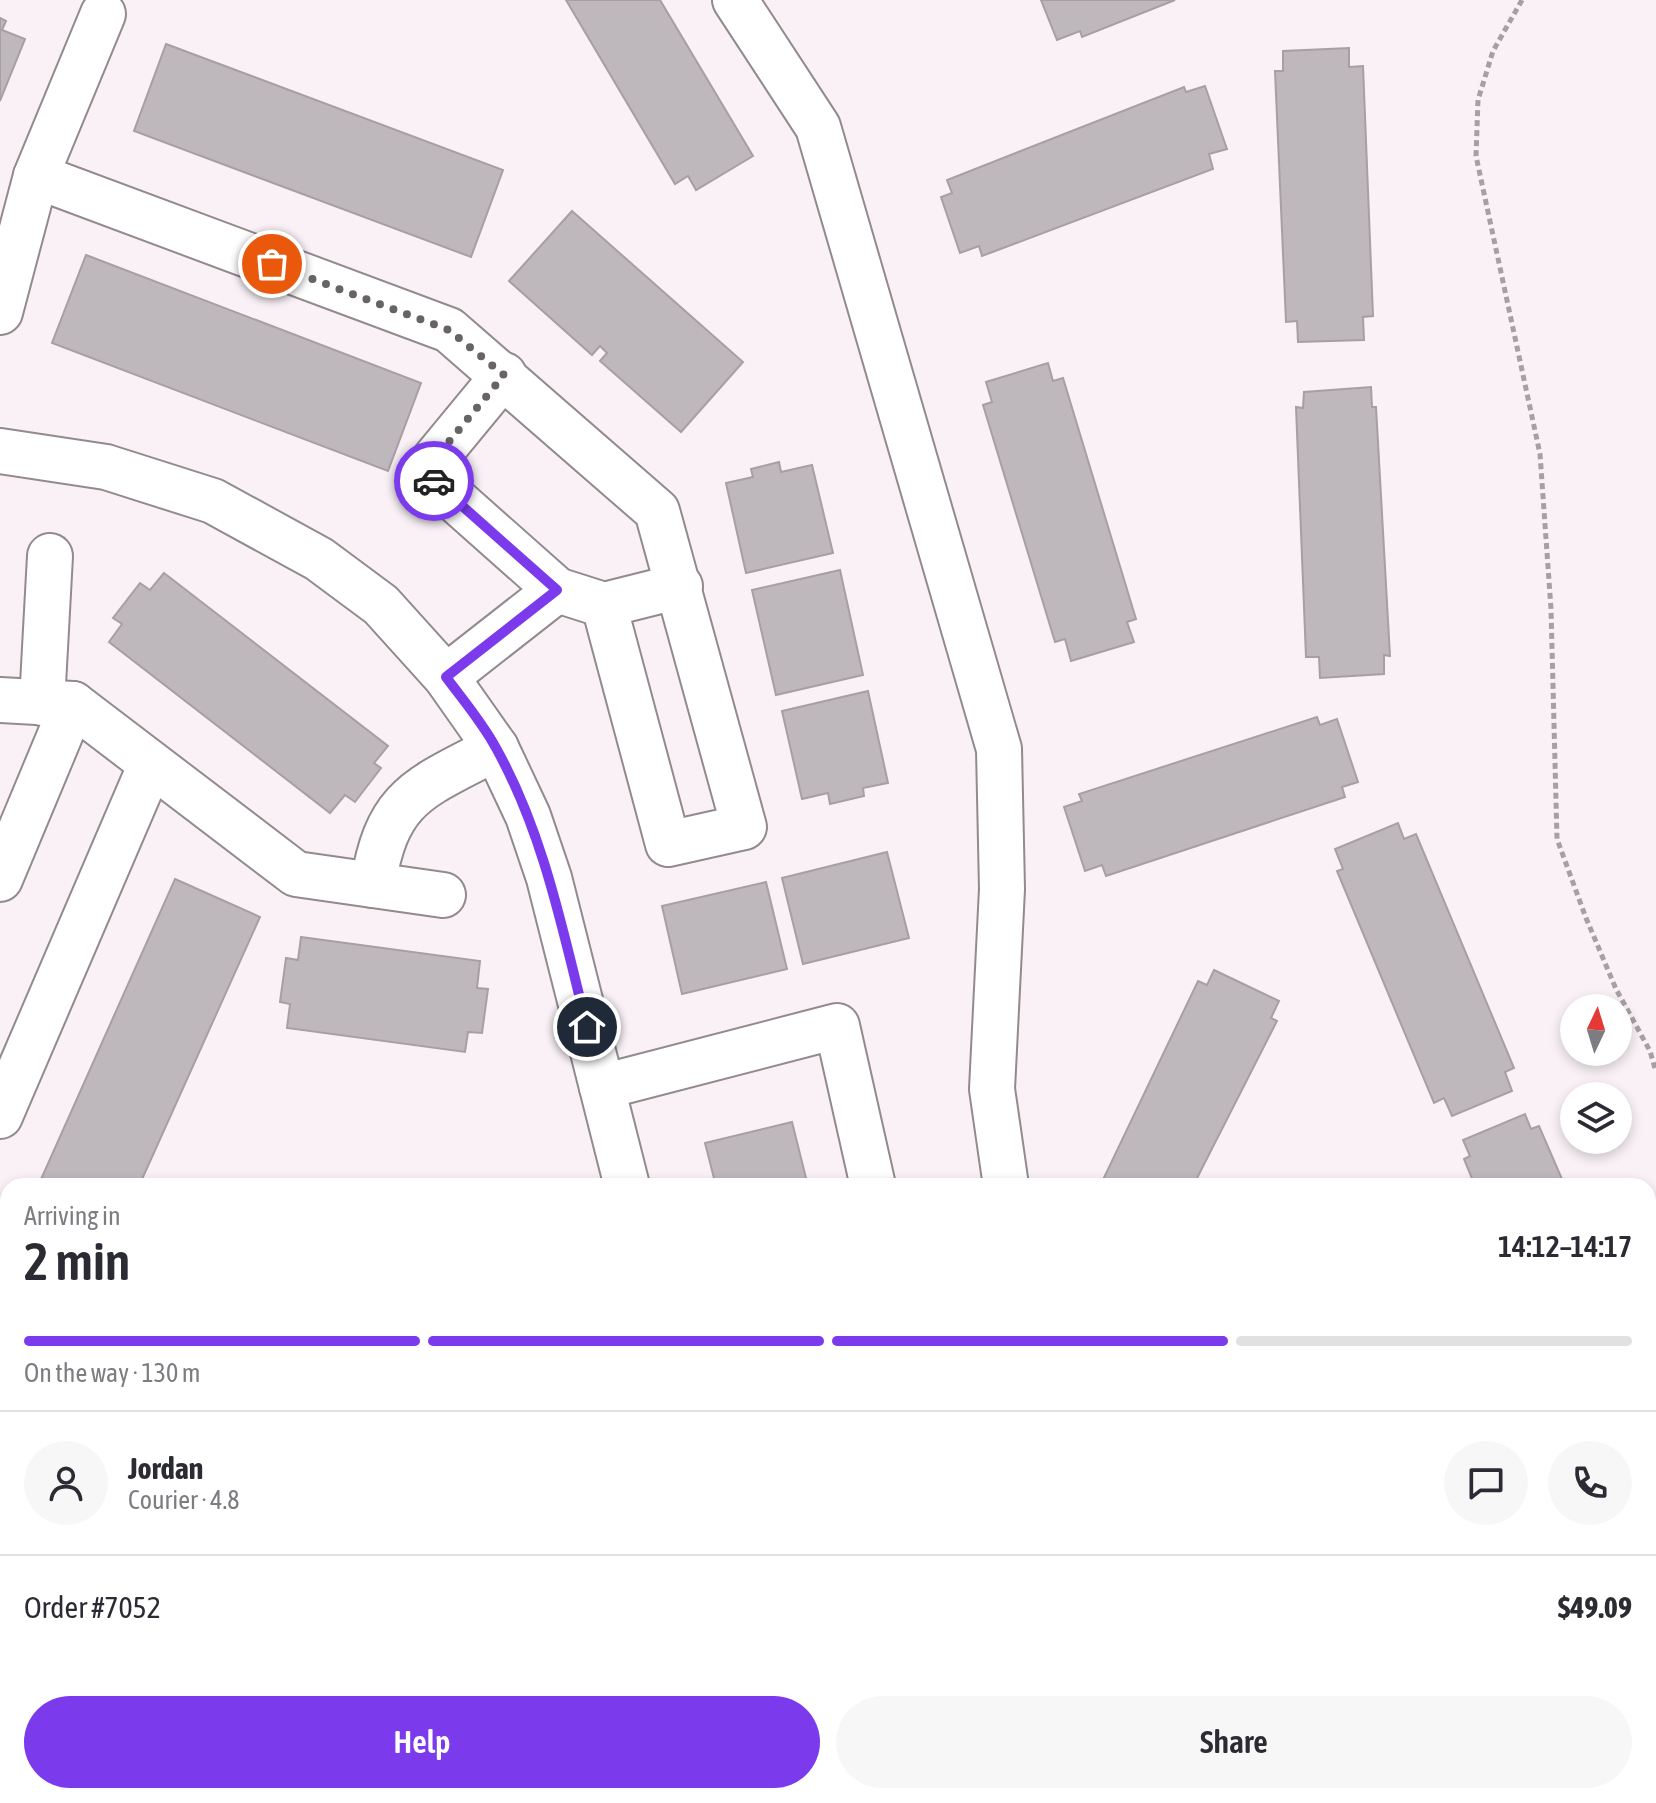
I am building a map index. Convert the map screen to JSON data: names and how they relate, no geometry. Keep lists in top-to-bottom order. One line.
{"north":"top","page":{"heading":["2 min","Arriving in","14:12–14:17"],"panel":["Jordan","Courier · 4.8","Order #7052","$49.09"],"bar":"On the way · 130 m","buttons":["Help","Share"]}}
